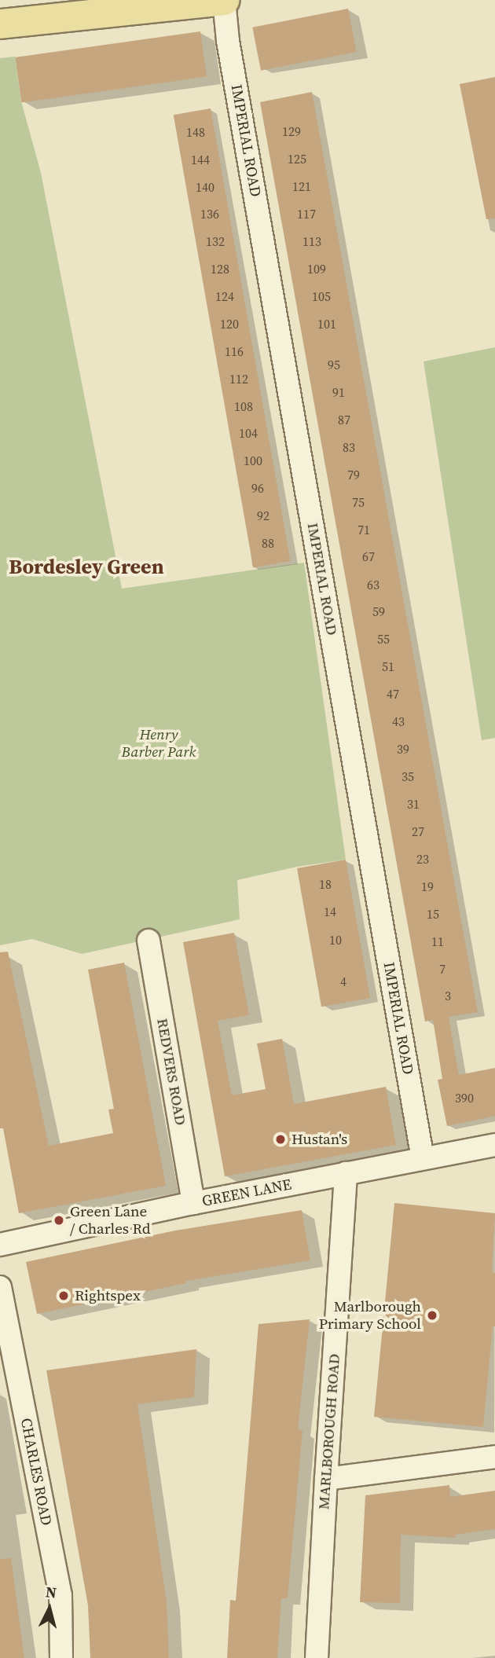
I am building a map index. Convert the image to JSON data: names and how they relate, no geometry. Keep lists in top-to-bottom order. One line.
{"streets":{"street":["IMPERIAL ROAD","REDVERS ROAD","GREEN LANE","MARLBOROUGH ROAD","CHARLES ROAD"]},"crossings":[["IMPERIAL ROAD","GREEN LANE"],["REDVERS ROAD","GREEN LANE"],["GREEN LANE","MARLBOROUGH ROAD"]],"districts":["Bordesley Green"],"parks":["Henry Barber Park"],"places":["Hustan's","Green Lane / Charles Rd","Rightspex","Marlborough Primary School"],"house_numbers":["129","148","125","144","121","140","136","117","132","113","128","109","124","105","120","101","116","95","112","91","108","87","104","83","100","79","96","75","92","71","88","67","63","59","55","51","47","43","39","35","31","27","23","18","19","14","15","10","11","7","4","3","390"],"north":"top"}
